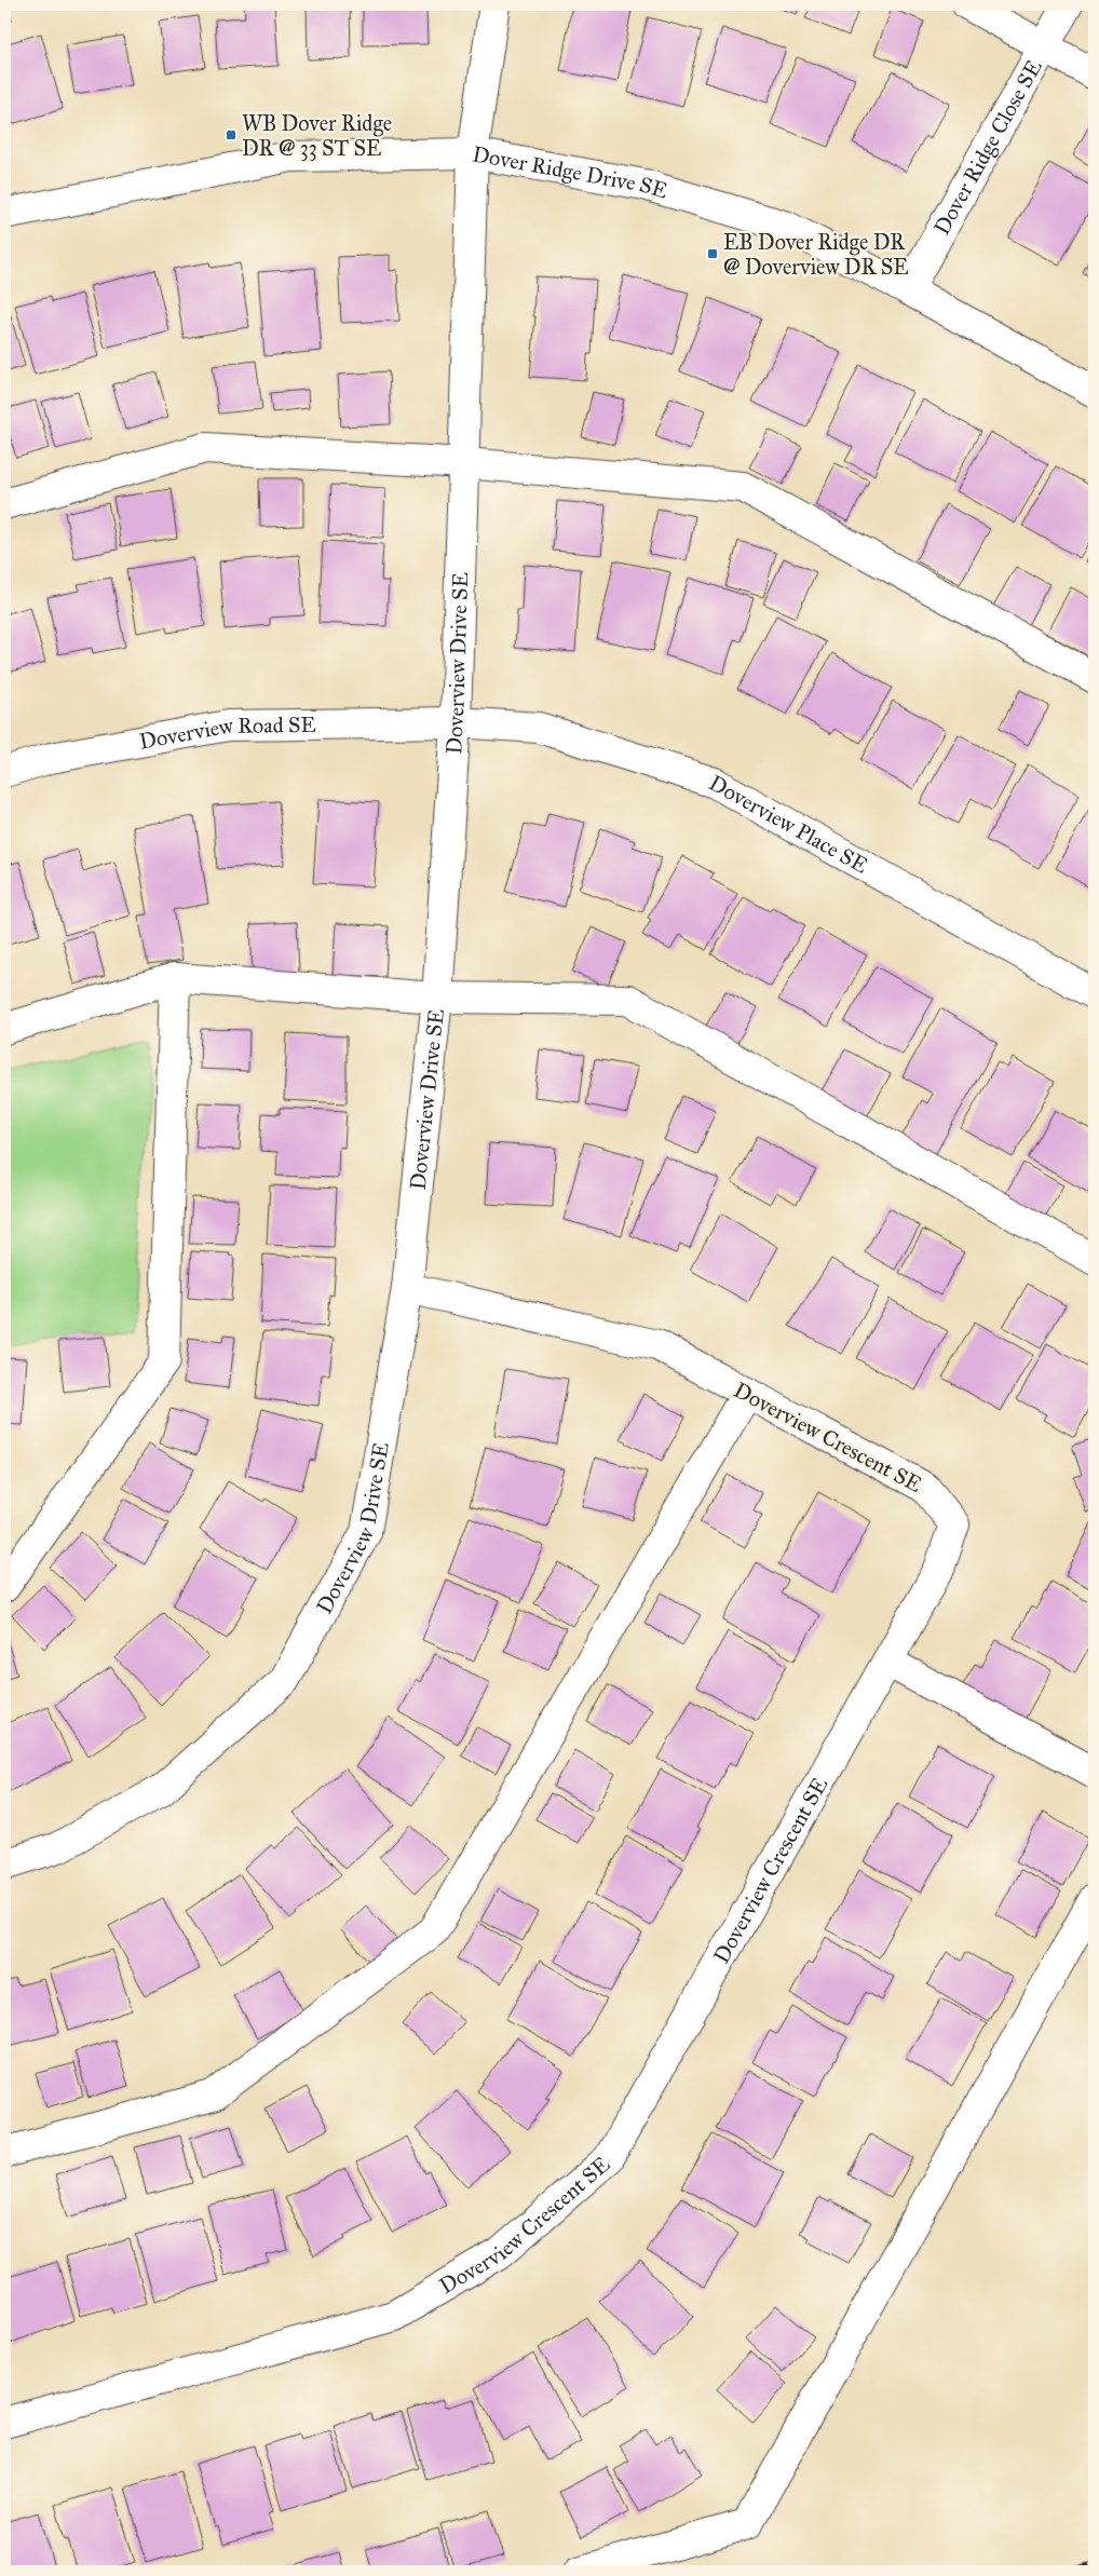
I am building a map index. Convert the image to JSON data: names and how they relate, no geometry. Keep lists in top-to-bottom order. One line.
{"streets":{"street":["Dover Ridge Close SE","Dover Ridge Drive SE","Doverview Drive SE","Doverview Road SE","Doverview Place SE","Doverview Crescent SE"]},"crossings":[["Dover Ridge Close SE","Dover Ridge Drive SE"],["Dover Ridge Drive SE","Doverview Drive SE"],["Doverview Drive SE","Doverview Road SE"],["Doverview Drive SE","Doverview Place SE"],["Doverview Drive SE","Doverview Crescent SE"],["Doverview Road SE","Doverview Place SE"]],"places":{"transit":["WB Dover Ridge DR @ 33 ST SE","EB Dover Ridge DR @ Doverview DR SE"]}}
